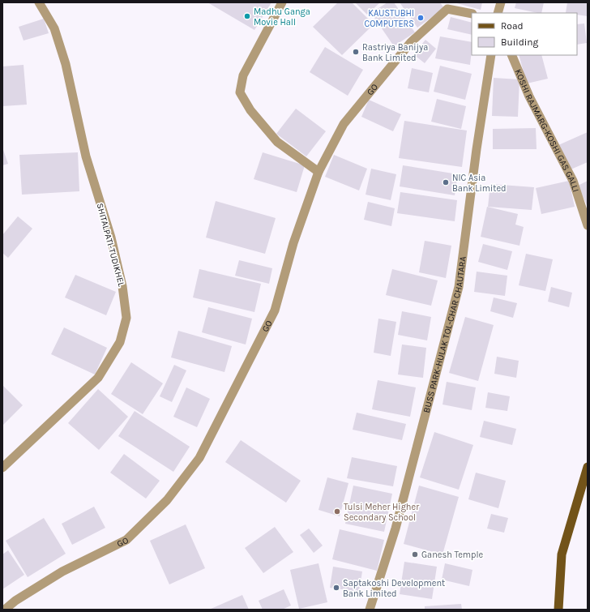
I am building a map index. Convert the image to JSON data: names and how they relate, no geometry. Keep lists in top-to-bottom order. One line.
{"streets":{"street":["GO","KOSHI RAJMARG-KOSHI GAS GALLI","SHITALPATI-TUDIKHEL","BUSS PARK-HULAK TOL-CHAR CHAUTARA"]},"places":["Madhu Ganga Movie Hall","KAUSTUBHI COMPUTERS","Rastriya Banijya Bank Limited","NIC Asia Bank Limited","Tulsi Meher Higher Secondary School","Ganesh Temple","Saptakoshi Development Bank Limited"],"legend":["Road","Building"]}
